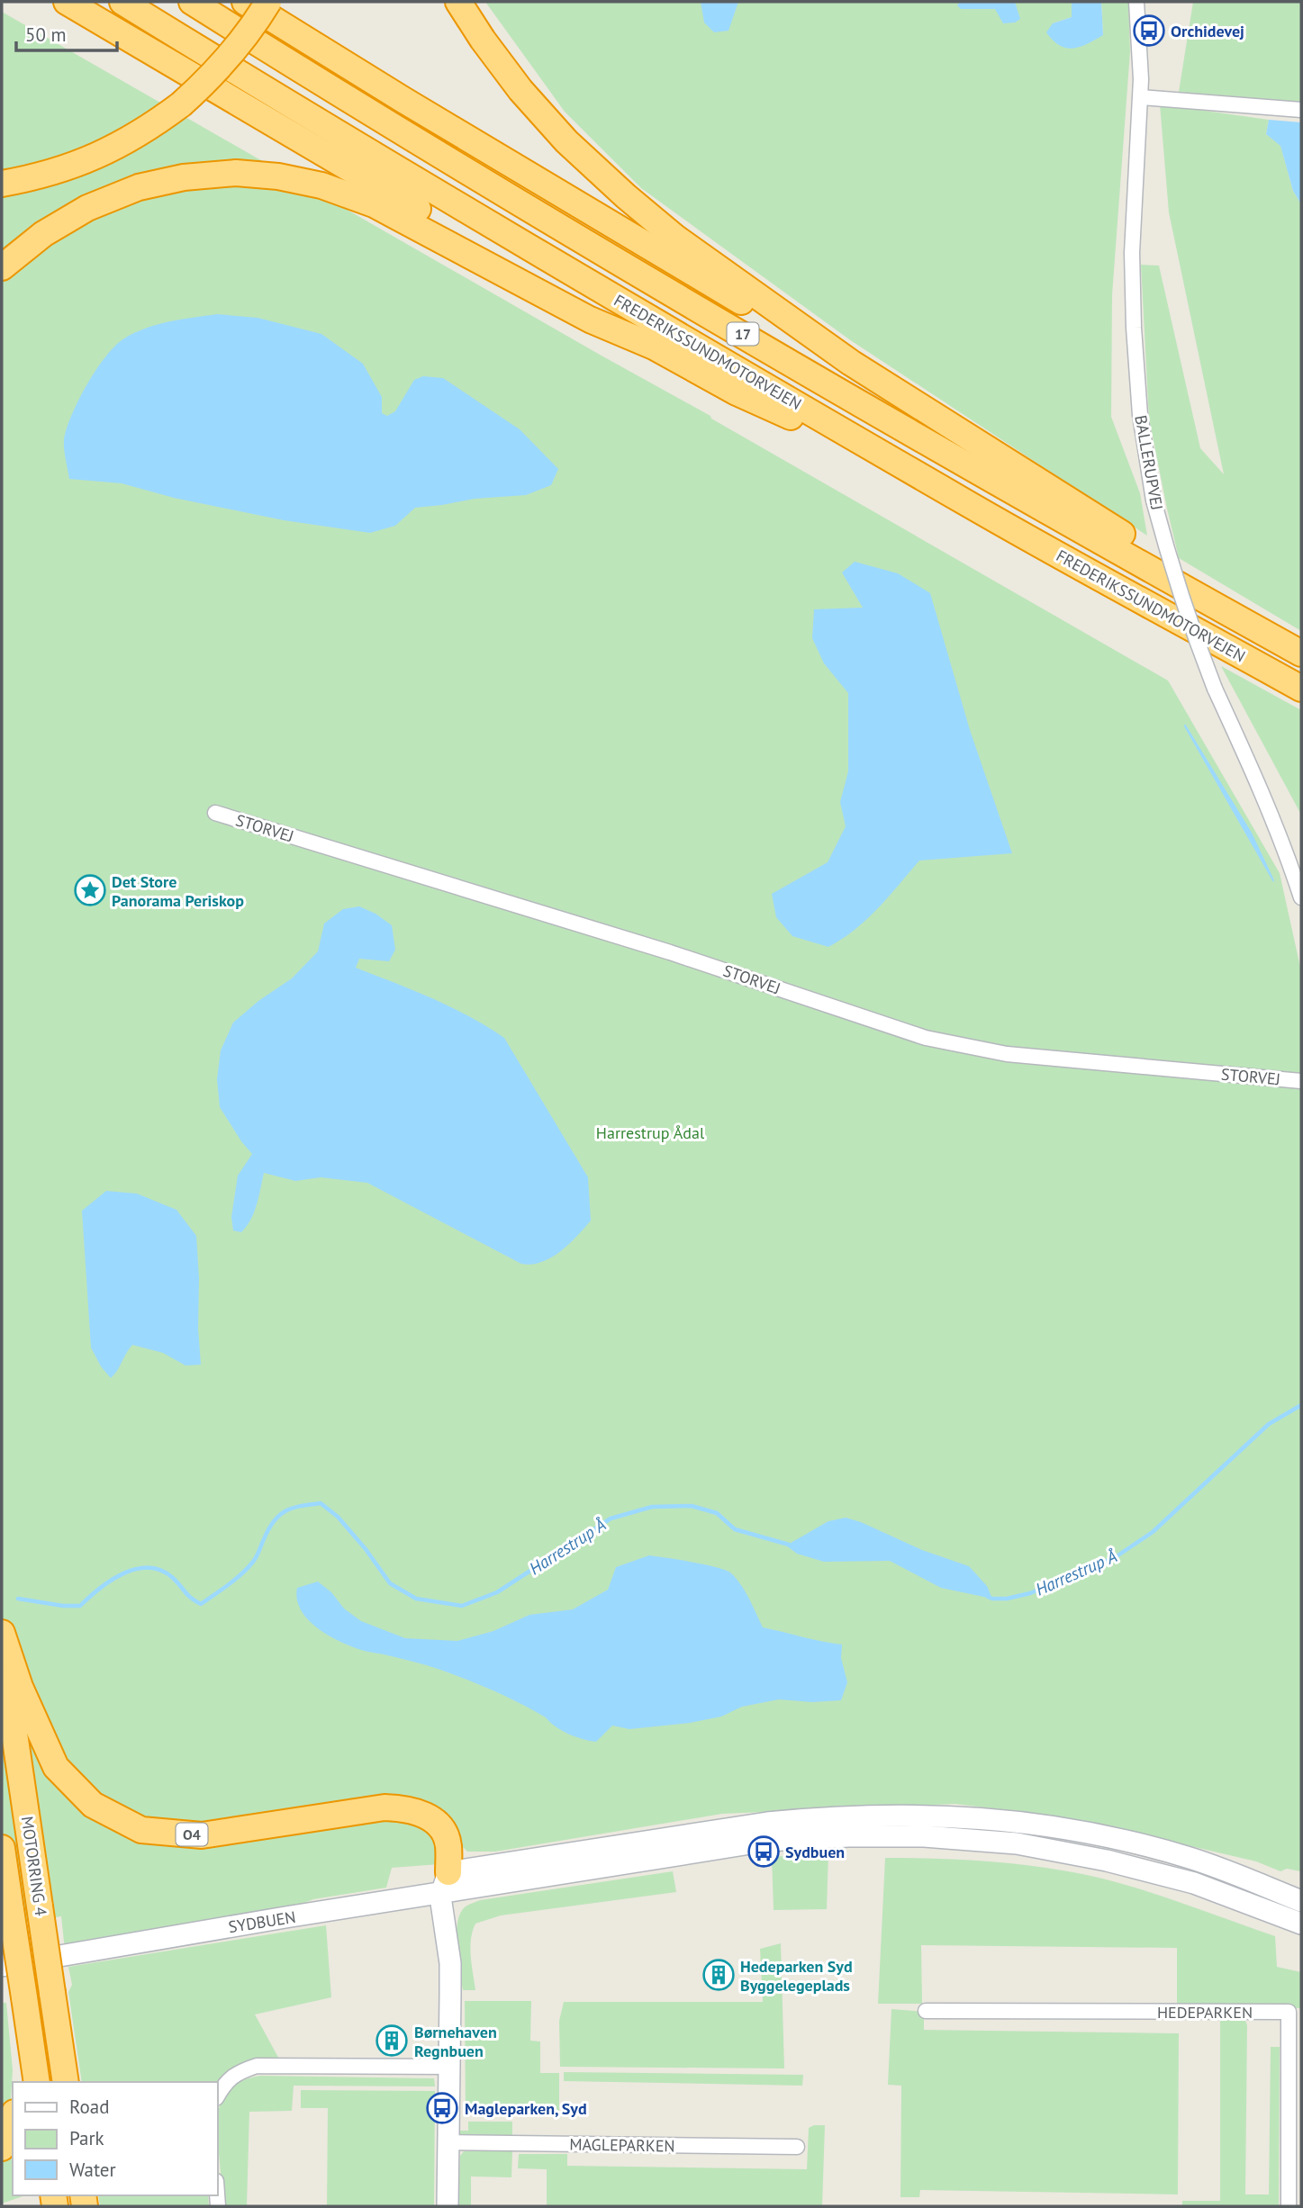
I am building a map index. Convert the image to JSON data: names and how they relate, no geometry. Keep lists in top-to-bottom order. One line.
{"streets":{"highway":["17","FREDERIKSSUNDMOTORVEJEN","O4","MOTORRING 4"],"street":["BALLERUPVEJ","STORVEJ","SYDBUEN","HEDEPARKEN","MAGLEPARKEN"]},"crossings":[["O4","SYDBUEN"]],"water":["Harrestrup Å"],"parks":["Harrestrup Ådal"],"places":{"bus stop":["Orchidevej","Sydbuen","Magleparken, Syd"],"place":["Det Store Panorama Periskop"],"building":["Hedeparken Syd Byggelegeplads","Børnehaven Regnbuen"]},"legend":["Road","Park","Water"],"scale_bar":"50 m"}
